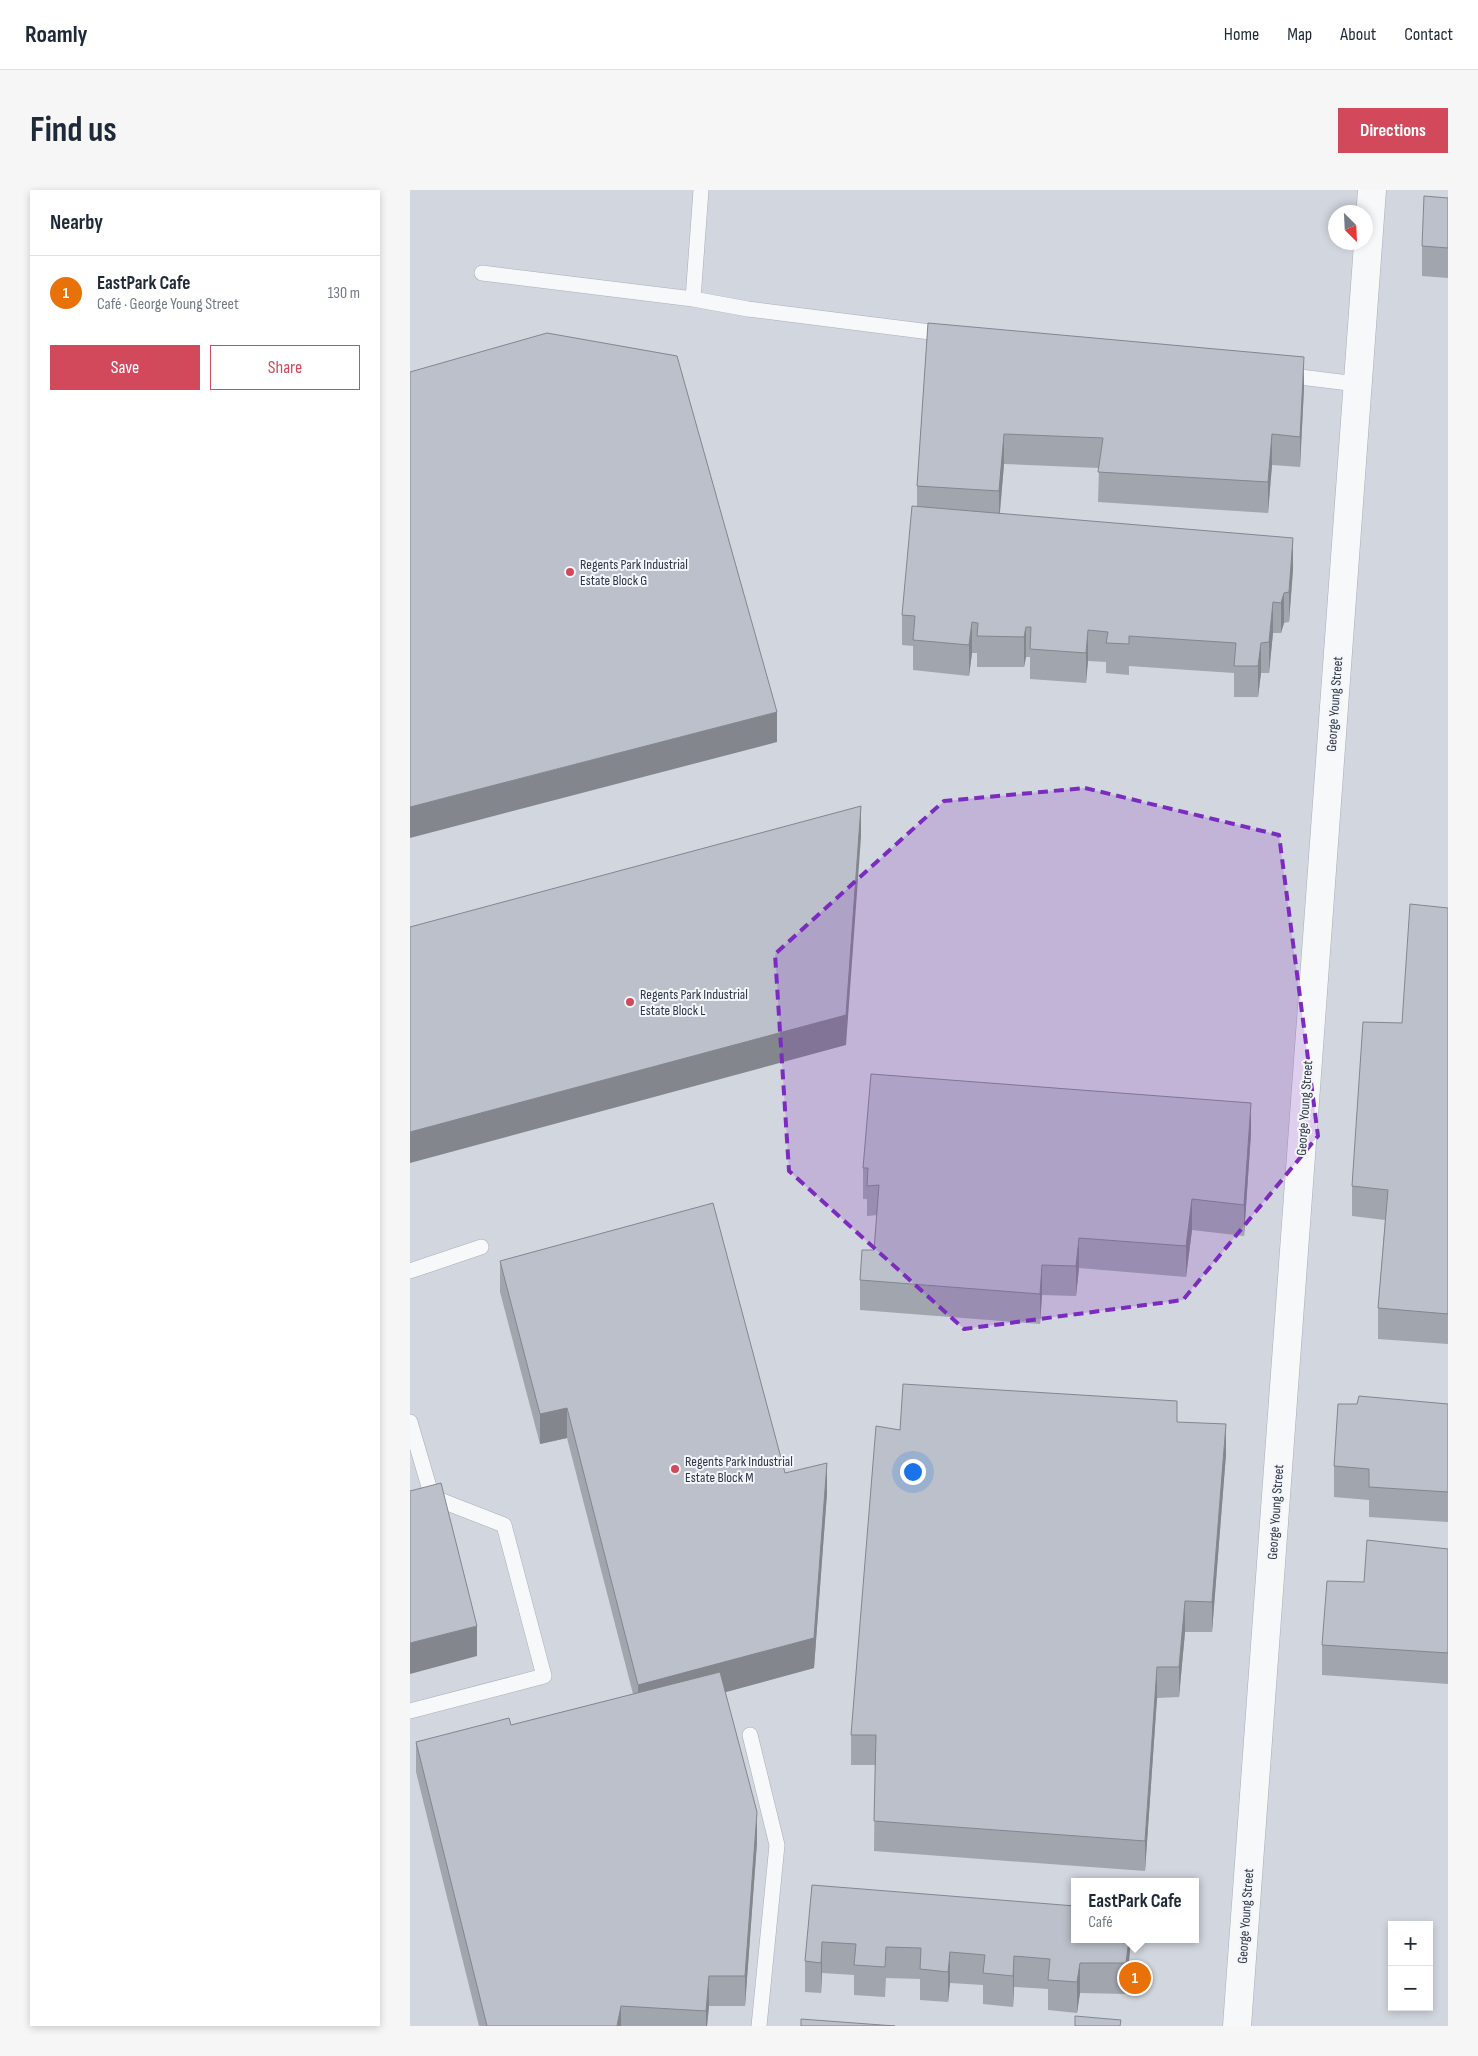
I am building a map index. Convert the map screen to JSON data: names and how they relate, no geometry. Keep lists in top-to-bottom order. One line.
{"streets":{"street":["George Young Street"]},"places":["Regents Park Industrial Estate Block G","Regents Park Industrial Estate Block L","Regents Park Industrial Estate Block M"],"north":"bottom right","page":{"header":"Roamly","nav":["Home","Map","About","Contact"],"buttons":["Directions",["Save","Share"]],"title":"Find us","heading":"Nearby","list":[{"mark":"1","name":"EastPark Cafe","note":"Café · George Young Street","value":"130 m"}],"popup":["EastPark Cafe","Café"],"map_buttons":["+","−"],"pins":"1"}}
